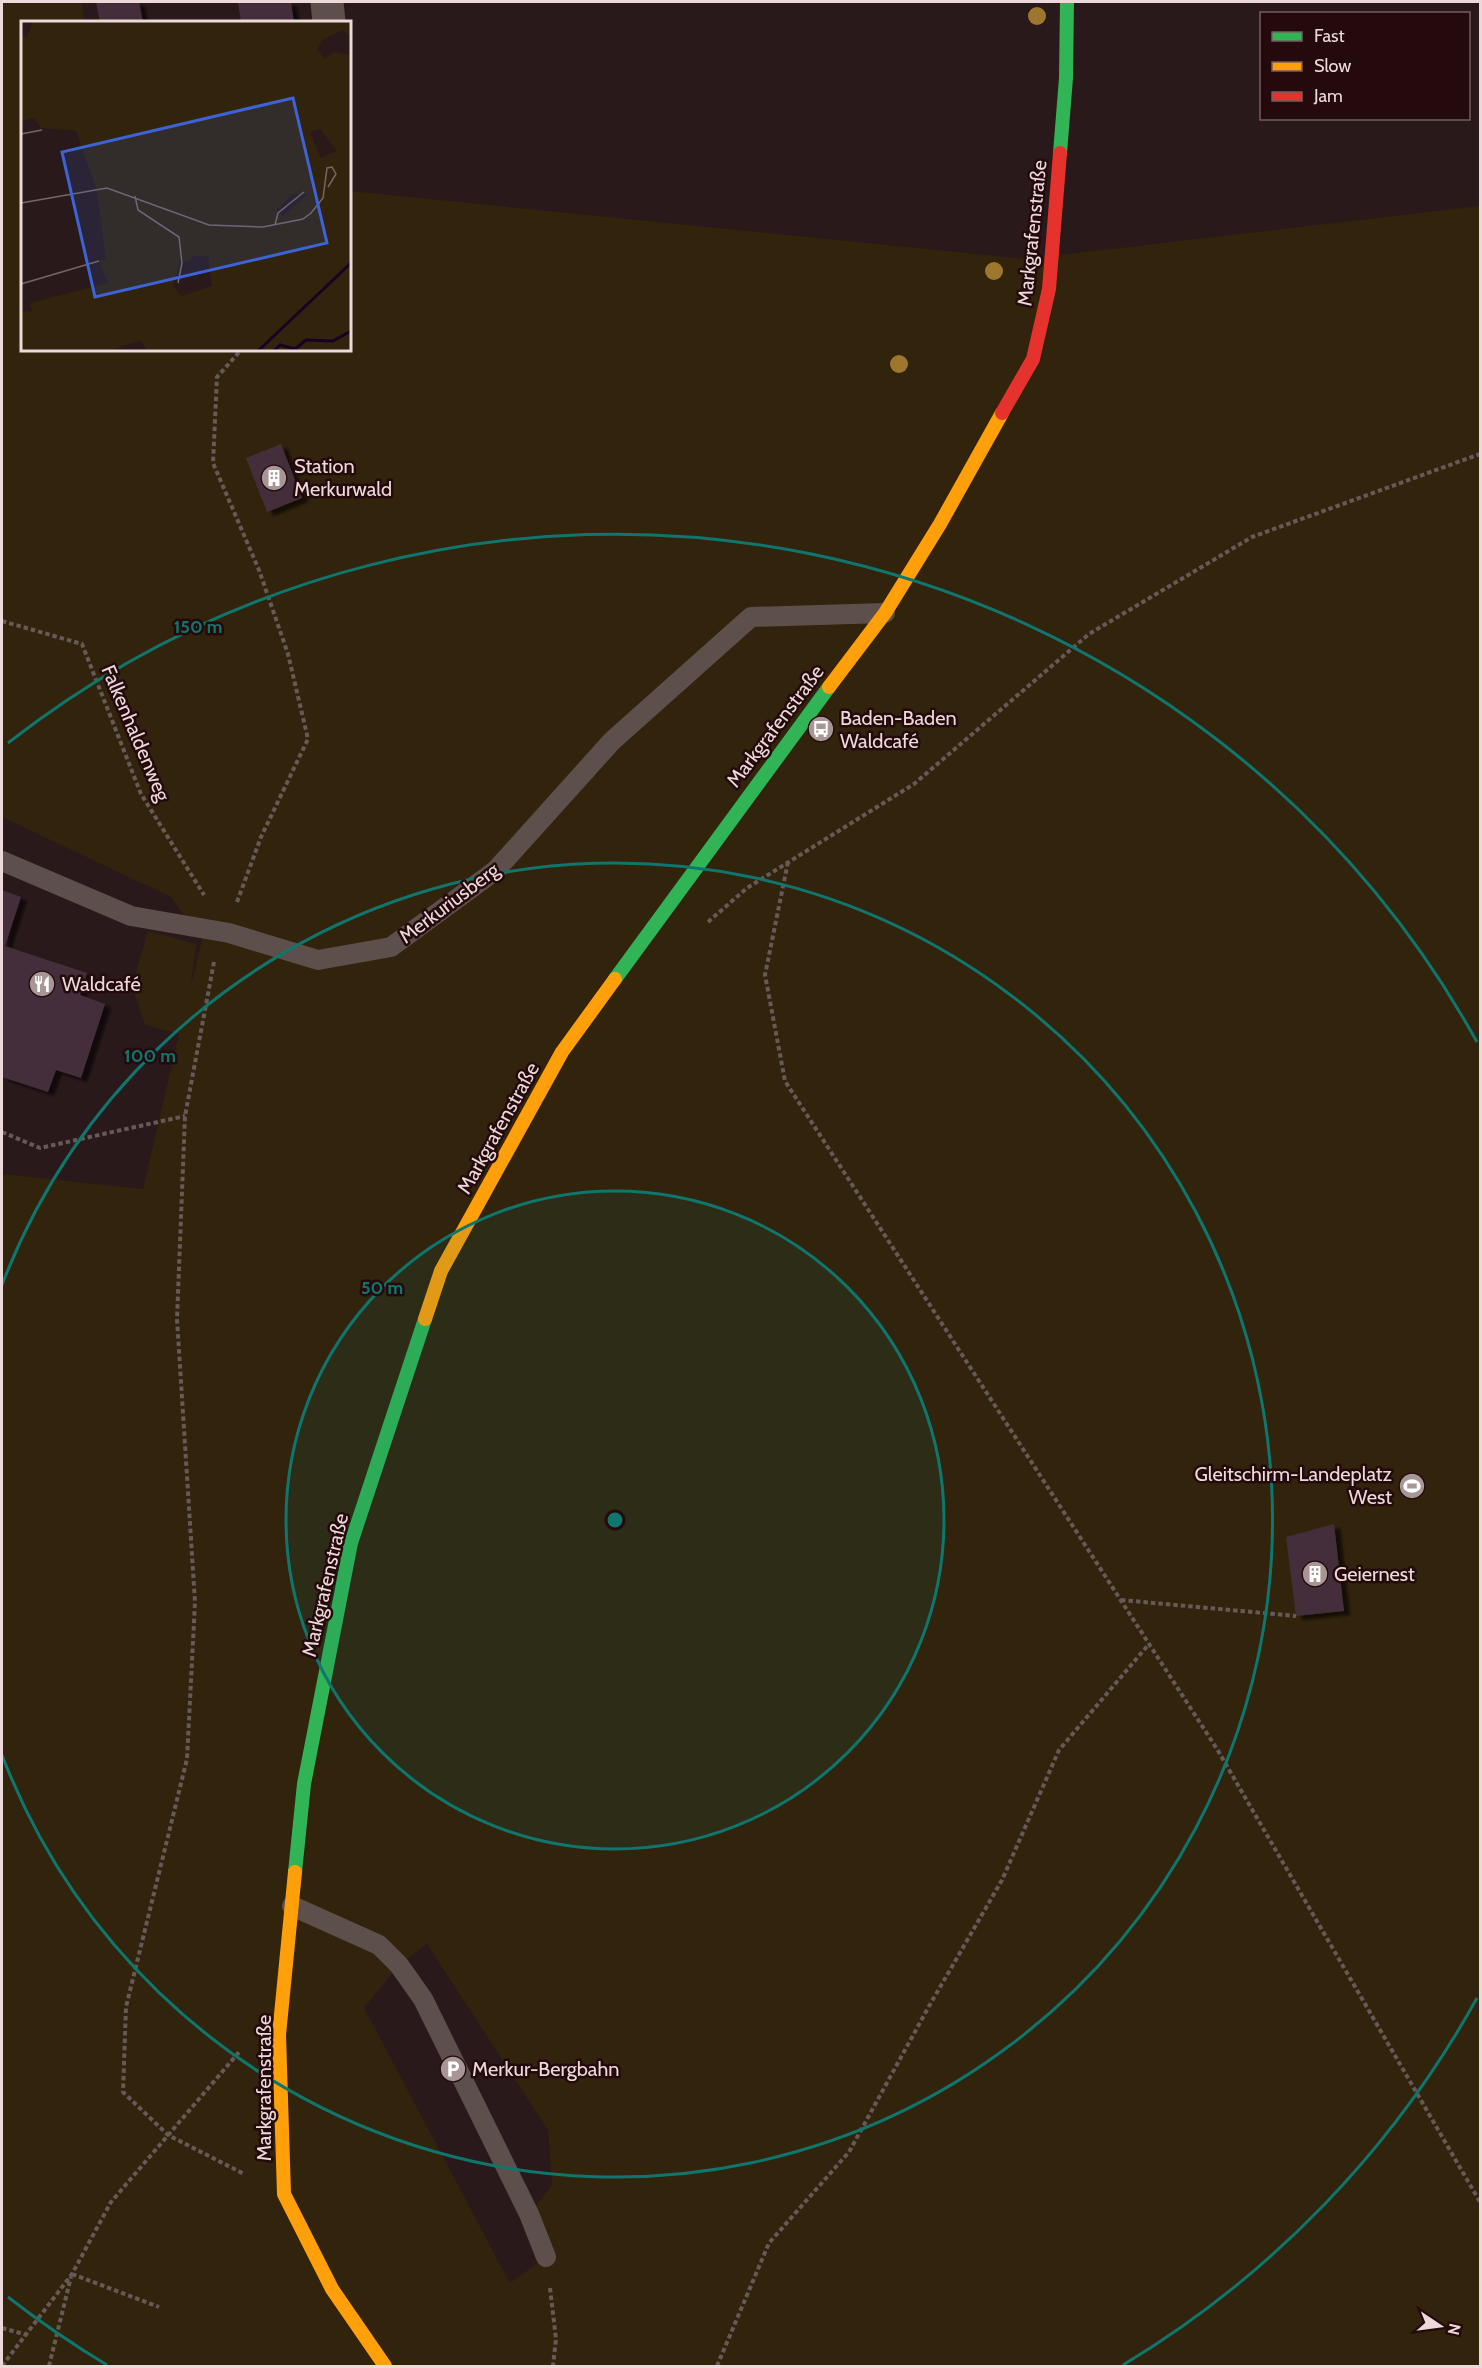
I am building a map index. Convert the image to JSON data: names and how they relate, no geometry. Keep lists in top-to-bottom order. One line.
{"streets":{"street":["Markgrafenstraße"],"lane":["Merkuriusberg"],"path":["Falkenhaldenweg"]},"crossings":[["Markgrafenstraße","Merkuriusberg"],["Falkenhaldenweg","Merkuriusberg"]],"places":{"building":["Station Merkurwald","Geiernest"],"bus stop":["Baden-Baden Waldcafé"],"restaurant":["Waldcafé"],"sports":["Gleitschirm-Landeplatz West"],"parking":["Merkur-Bergbahn"]},"legend":["Fast","Slow","Jam"],"north":"right","rings":["150 m","100 m","50 m"]}
